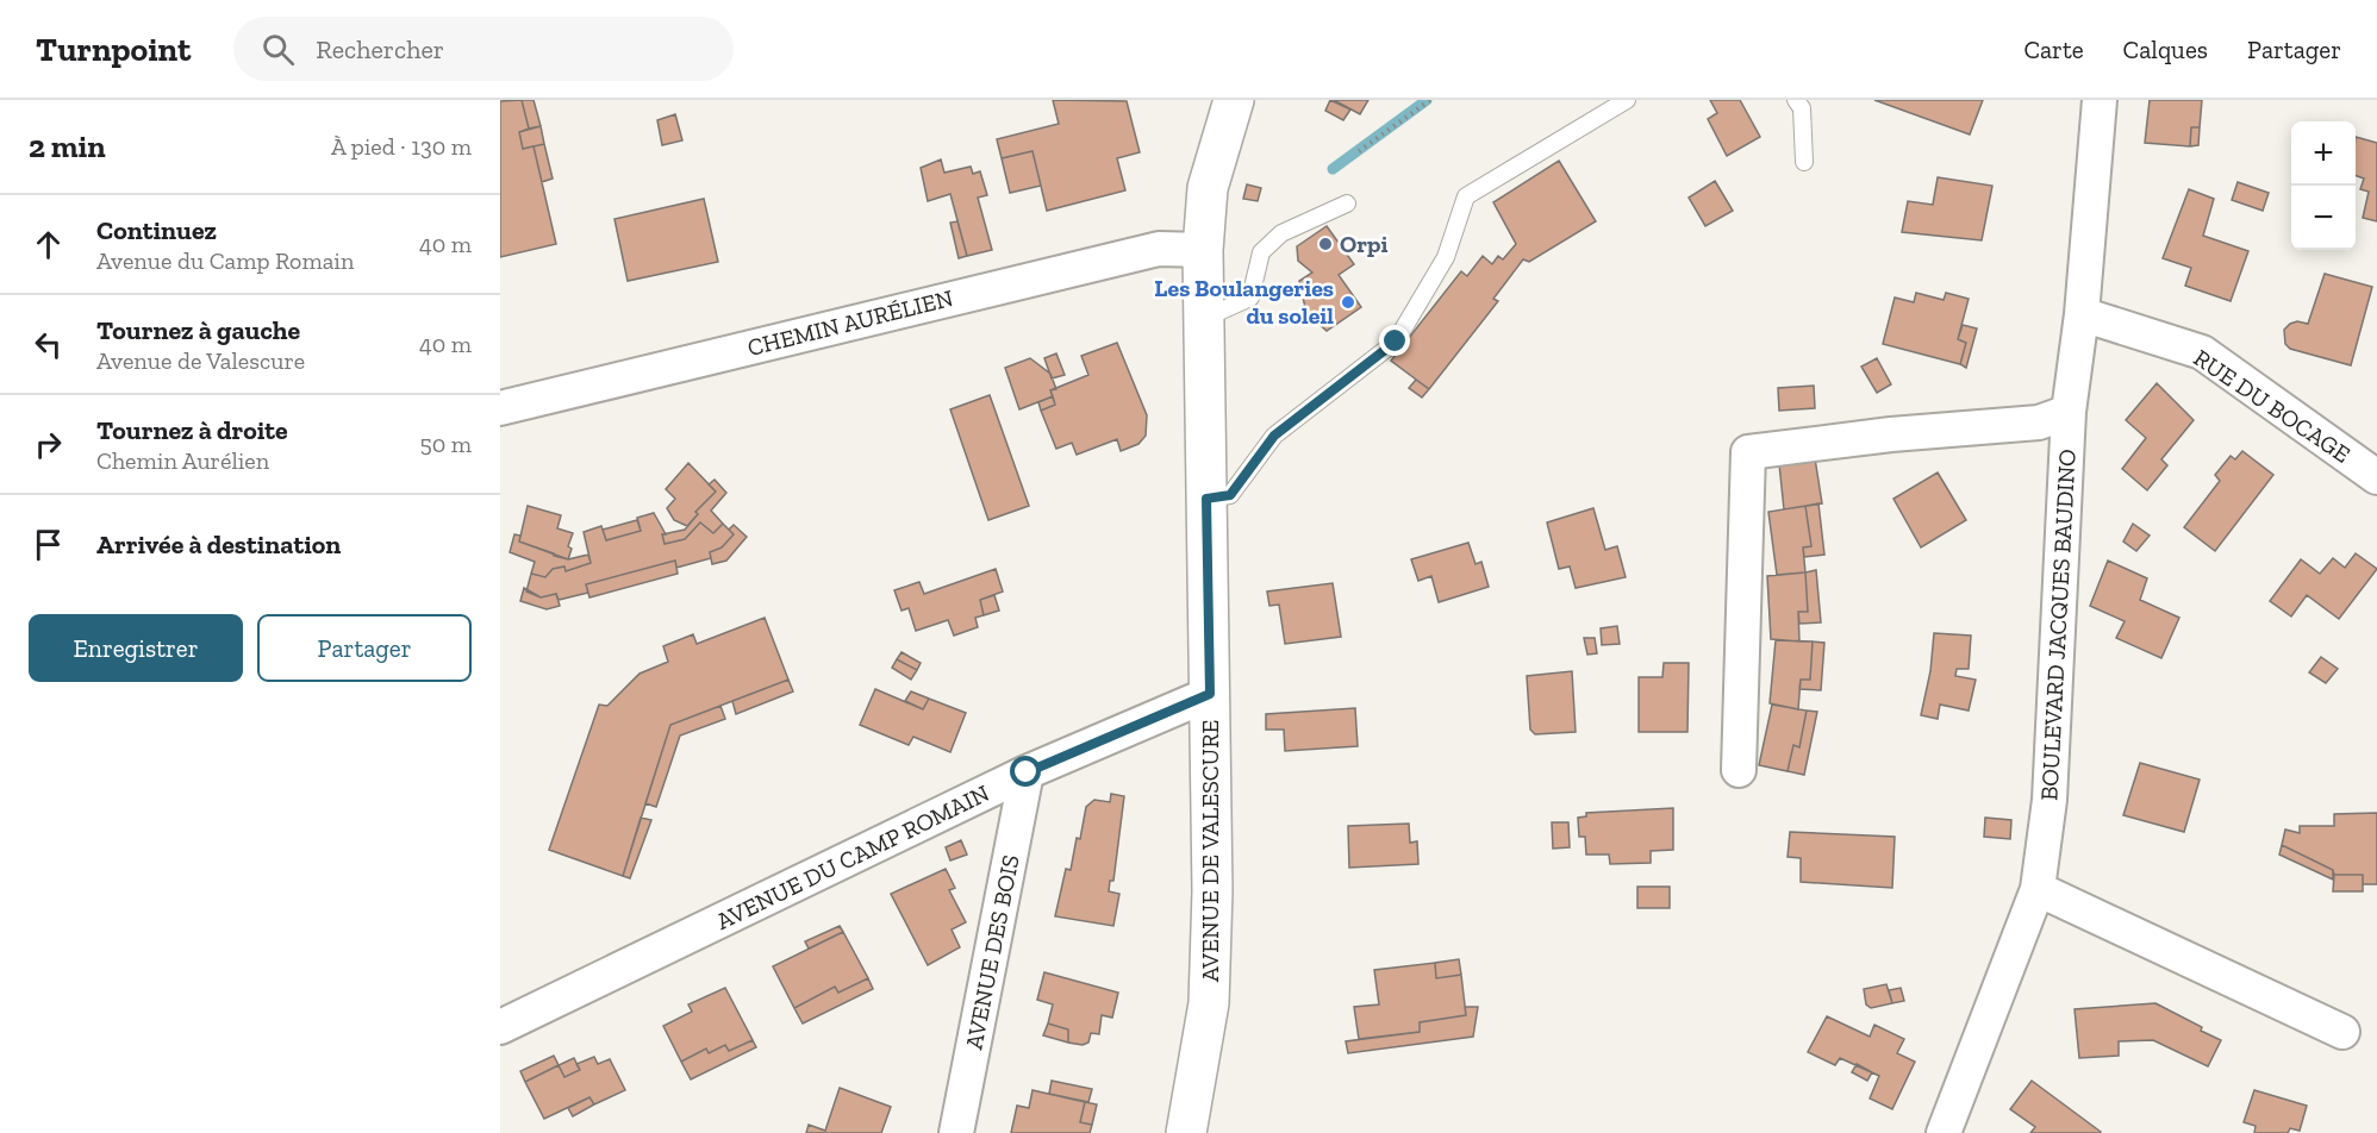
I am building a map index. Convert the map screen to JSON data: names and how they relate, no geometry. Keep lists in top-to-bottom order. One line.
{"streets":{"main road":["AVENUE DE VALESCURE"],"street":["CHEMIN AURÉLIEN","RUE DU BOCAGE","BOULEVARD JACQUES BAUDINO","AVENUE DU CAMP ROMAIN","AVENUE DES BOIS"]},"crossings":[["CHEMIN AURÉLIEN","AVENUE DE VALESCURE"],["RUE DU BOCAGE","BOULEVARD JACQUES BAUDINO"],["AVENUE DE VALESCURE","AVENUE DU CAMP ROMAIN"],["AVENUE DU CAMP ROMAIN","AVENUE DES BOIS"]],"places":["Orpi","Les Boulangeries du soleil"],"page":{"header":"Turnpoint","search":"Rechercher","nav":["Carte","Calques","Partager"],"heading":["2 min","À pied · 130 m"],"map_buttons":["+","−"],"list":[["Continuez","Avenue du Camp Romain","40 m"],["Tournez à gauche","Avenue de Valescure","40 m"],["Tournez à droite","Chemin Aurélien","50 m"],"Arrivée à destination"],"buttons":["Enregistrer","Partager"]}}
